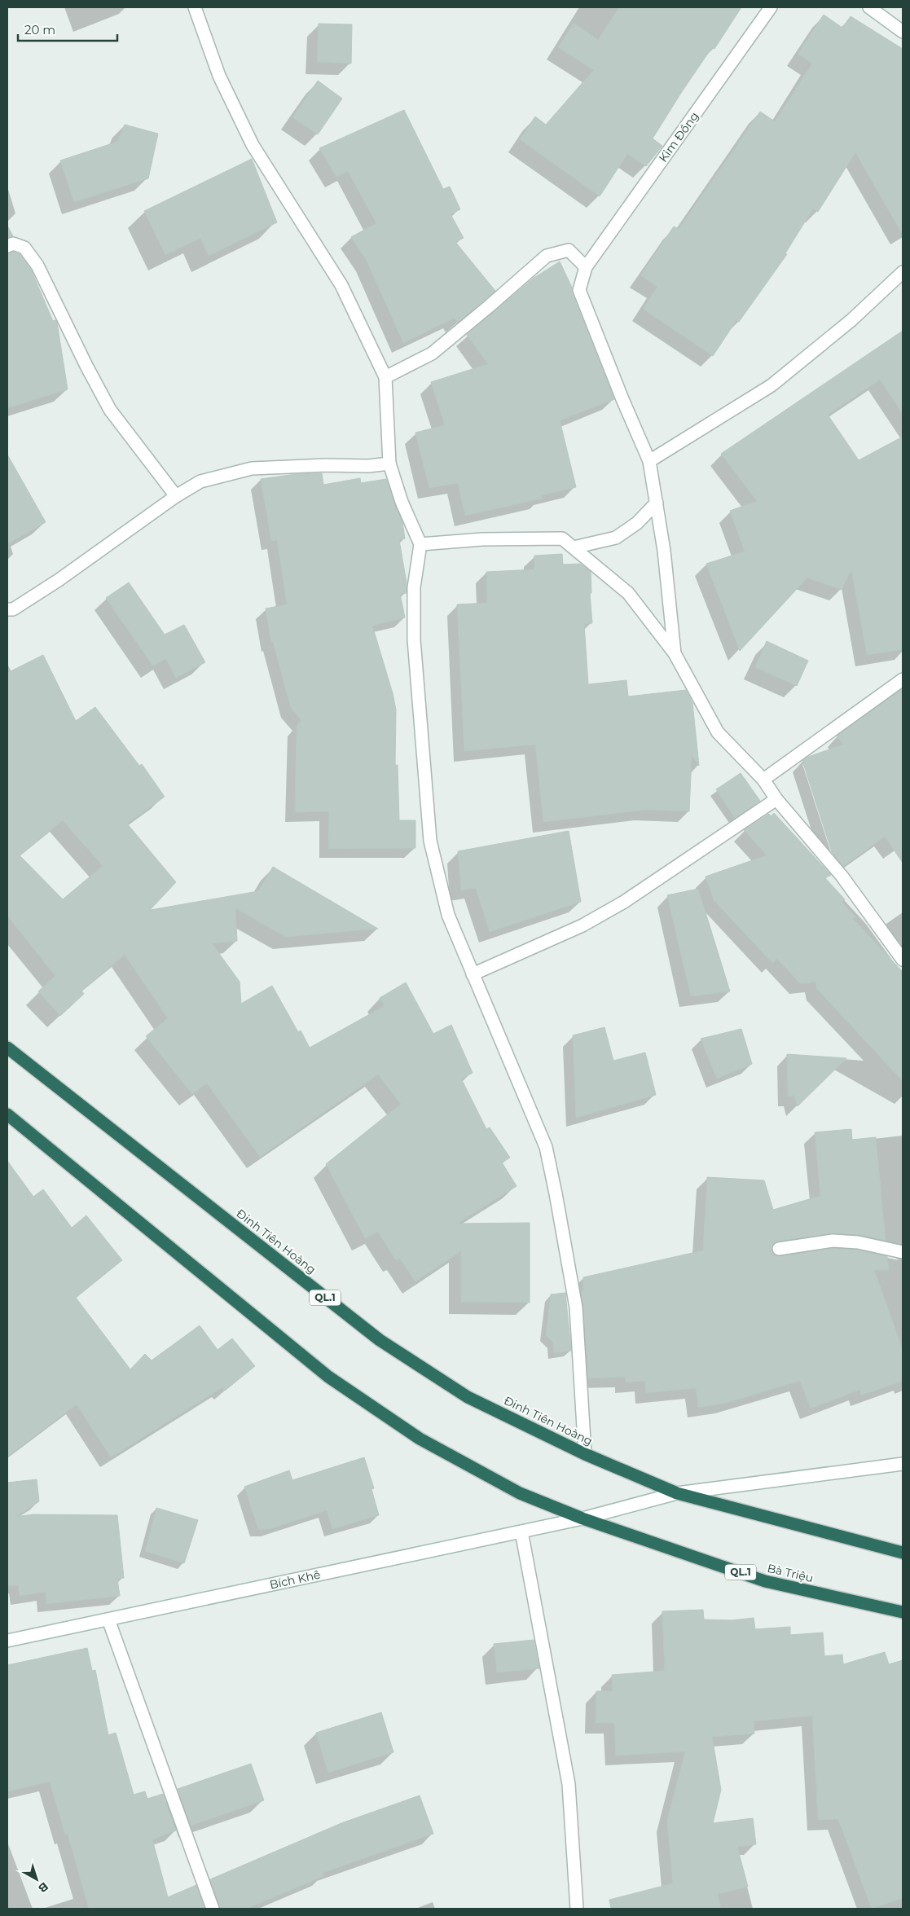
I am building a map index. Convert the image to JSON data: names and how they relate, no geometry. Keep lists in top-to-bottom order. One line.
{"streets":{"highway":["Đinh Tiên Hoàng","QL.1","Bà Triệu"],"street":["Kim Đồng","Bích Khê"]},"crossings":[["Đinh Tiên Hoàng","QL.1"],["Đinh Tiên Hoàng","Bích Khê"],["QL.1","Bà Triệu"],["QL.1","Bích Khê"],["Bà Triệu","Bích Khê"]],"scale_bar":"20 m","north":"bottom right"}
